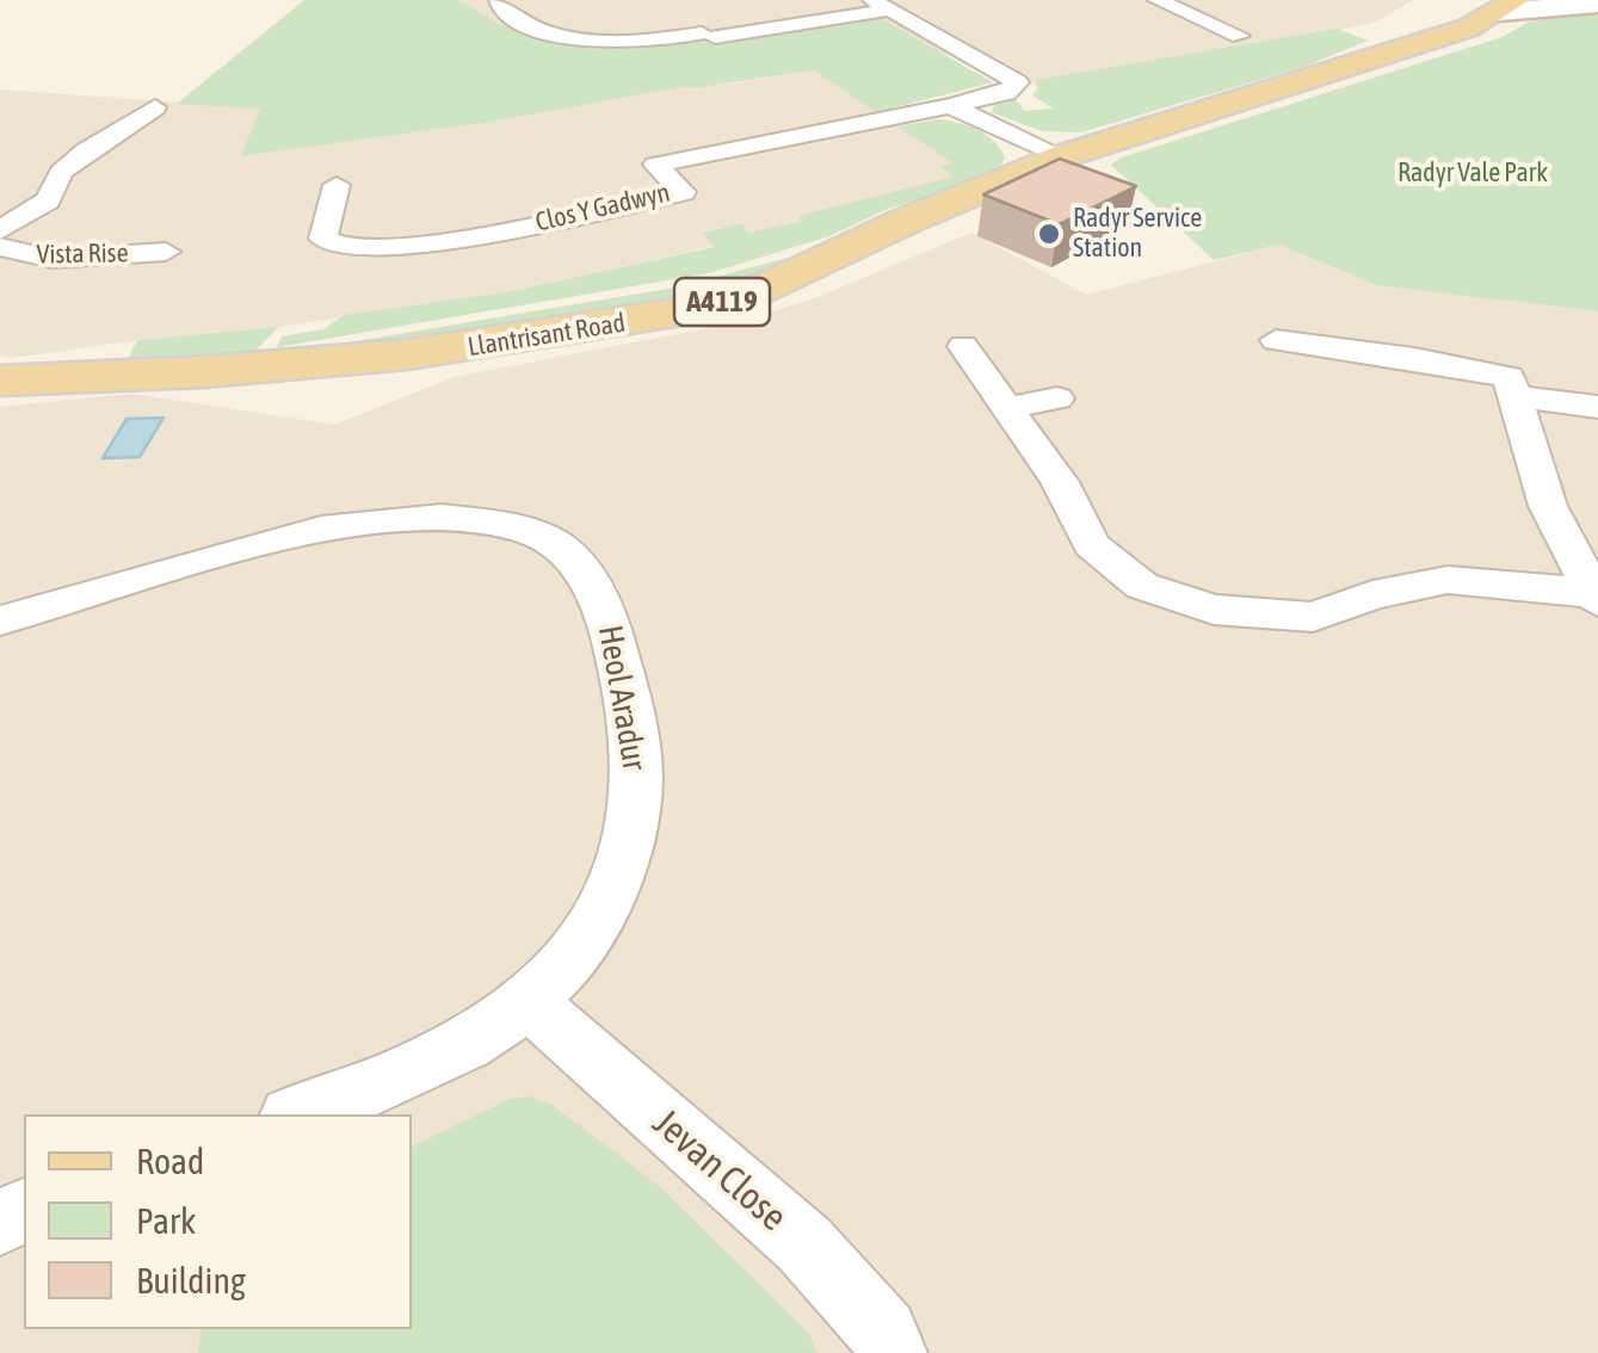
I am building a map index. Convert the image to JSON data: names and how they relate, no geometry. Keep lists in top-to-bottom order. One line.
{"streets":{"main road":["A4119","Llantrisant Road"],"street":["Clos Y Gadwyn","Vista Rise","Heol Aradur","Jevan Close"]},"crossings":[["Heol Aradur","Jevan Close"]],"parks":["Radyr Vale Park"],"places":["Radyr Service Station"],"legend":["Road","Park","Building"]}
